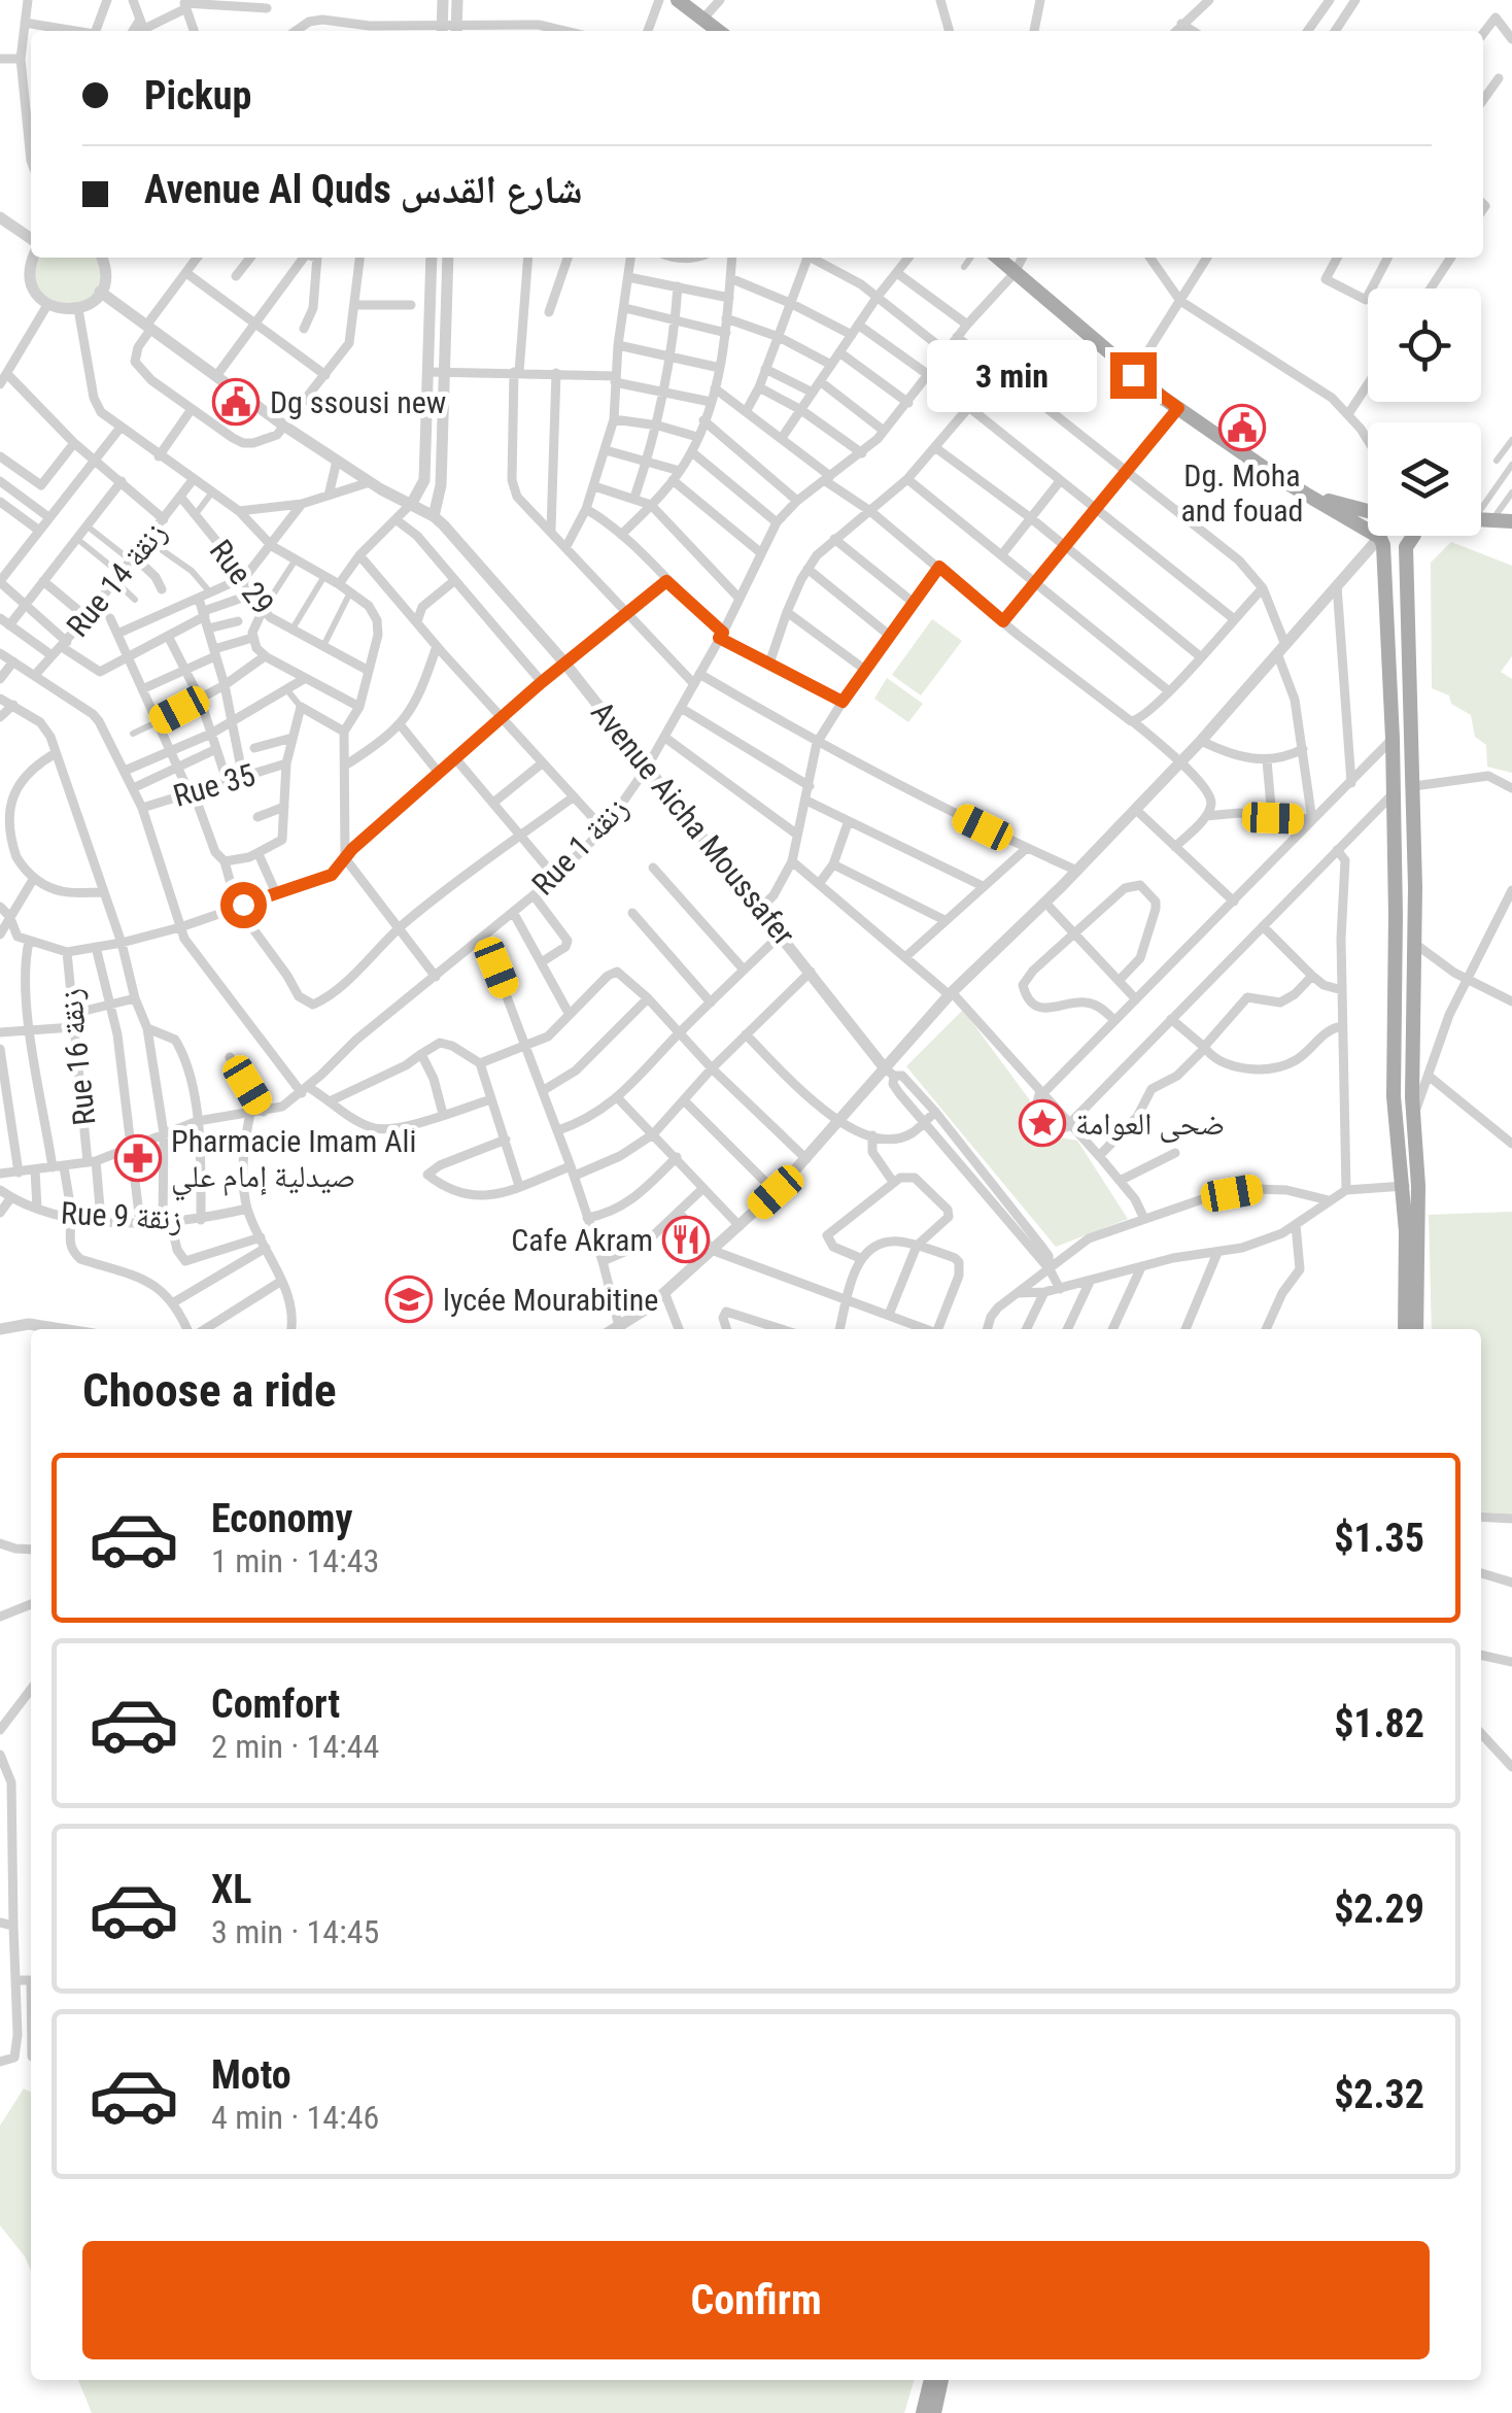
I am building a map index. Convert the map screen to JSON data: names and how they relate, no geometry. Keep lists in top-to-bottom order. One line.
{"streets":{"street":["Rue 29","Rue 14 زنقة","Rue 35","Avenue Aicha Moussafer","Rue 1 زنقة","Rue 16 زنقة","Rue 9 زنقة"]},"crossings":[["Rue 29","Rue 14 زنقة"],["Avenue Aicha Moussafer","Rue 1 زنقة"],["Rue 1 زنقة","Rue 16 زنقة"],["Rue 16 زنقة","Rue 9 زنقة"]],"places":{"public building":["Dg ssousi new","Dg. Moha and fouad"],"place":["ضحى العوامة"],"pharmacy":["Pharmacie Imam Ali صيدلية إمام علي"],"restaurant":["Cafe Akram"],"school or university":["lycée Mourabitine"]},"page":{"banner":["Pickup","Avenue Al Quds شارع القدس"],"bubble":"3 min","heading":"Choose a ride","list":[{"name":"Economy","note":"1 min · 14:43","value":"$1.35"},{"name":"Comfort","note":"2 min · 14:44","value":"$1.82"},{"name":"XL","note":"3 min · 14:45","value":"$2.29"},{"name":"Moto","note":"4 min · 14:46","value":"$2.32"}],"buttons":"Confirm"}}
